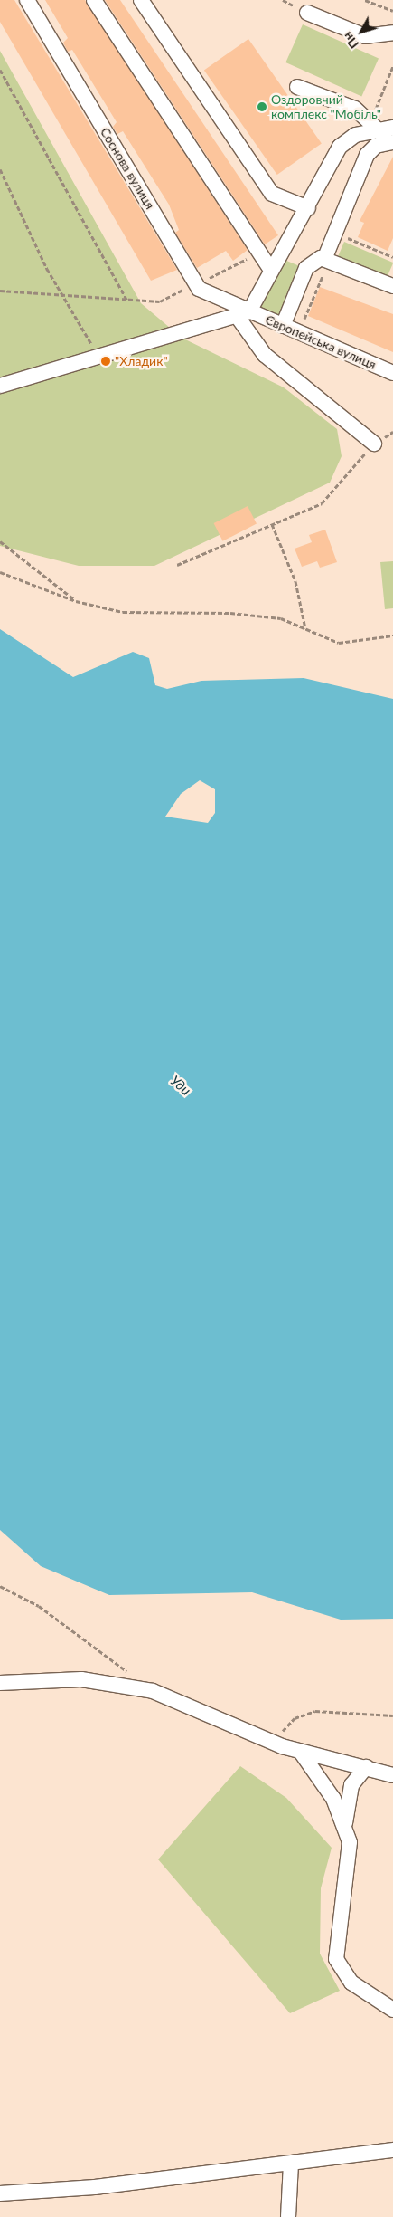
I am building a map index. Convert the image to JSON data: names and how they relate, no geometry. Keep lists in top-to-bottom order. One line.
{"streets":{"street":["Соснова вулиця","Європейська вулиця"]},"crossings":[["Соснова вулиця","Європейська вулиця"]],"water":["Уди"],"places":["Оздоровчий комплекс \"Мобіль\"","\"Хладик\""],"north":"bottom left"}
